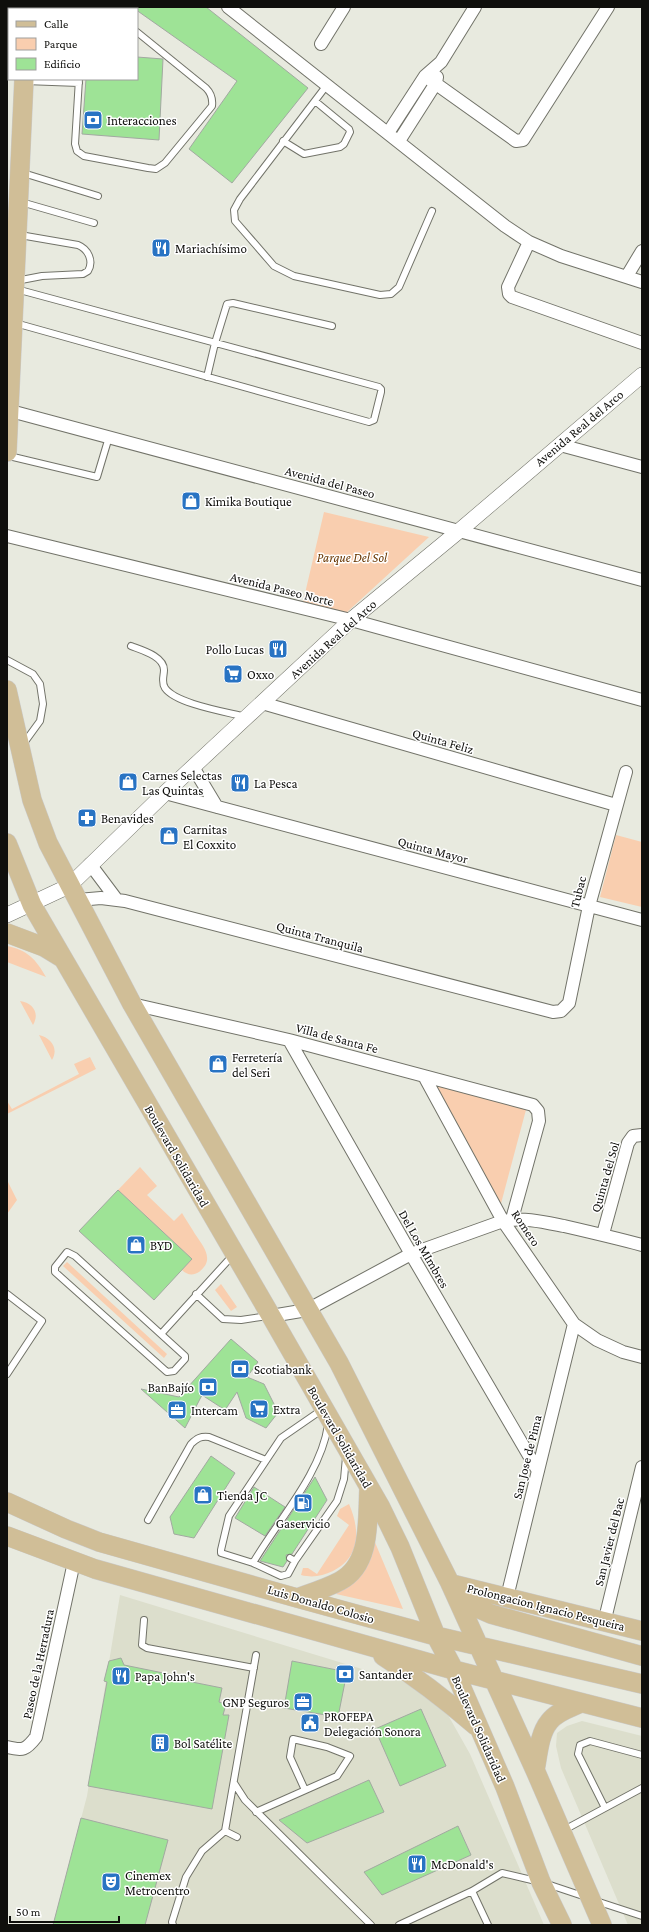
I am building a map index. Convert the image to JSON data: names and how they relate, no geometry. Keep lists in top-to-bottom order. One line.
{"streets":{"main road":["Boulevard Solidaridad","Luis Donaldo Colosio","Prolongacion Ignacio Pesqueira"],"street":["Avenida Real del Arco","Avenida del Paseo","Avenida Paseo Norte","Quinta Feliz","Quinta Mayor","Tubac","Quinta Tranquila","Villa de Santa Fe","Quinta del Sol","Romero","Del Los MImbres","San Jose de Pima","San Javier del Bac","Paseo de la Herradura"]},"crossings":[["Avenida Real del Arco","Avenida del Paseo"],["Avenida Real del Arco","Avenida Paseo Norte"],["Avenida Real del Arco","Quinta Feliz"],["Avenida Real del Arco","Quinta Mayor"],["Avenida Real del Arco","Quinta Tranquila"],["Avenida Real del Arco","Boulevard Solidaridad"],["Quinta Feliz","Tubac"],["Quinta Mayor","Tubac"],["Tubac","Quinta Tranquila"],["Villa de Santa Fe","Romero"],["Villa de Santa Fe","Del Los MImbres"],["Boulevard Solidaridad","Luis Donaldo Colosio"],["Romero","San Jose de Pima"],["Del Los MImbres","San Jose de Pima"],["San Jose de Pima","Prolongacion Ignacio Pesqueira"],["San Javier del Bac","Prolongacion Ignacio Pesqueira"],["Luis Donaldo Colosio","Paseo de la Herradura"]],"parks":["Parque Del Sol"],"places":{"bank":["Interacciones","Scotiabank","BanBajío","Santander"],"restaurant":["Mariachísimo","Pollo Lucas","La Pesca","Papa John's","McDonald's"],"shop":["Kimika Boutique","Carnes Selectas Las Quintas","Carnitas El Coxxito","Ferretería del Seri","BYD","Tienda JC"],"supermarket":["Oxxo","Extra"],"pharmacy":["Benavides"],"office":["Intercam","GNP Seguros"],"fuel station":["Gaservicio"],"public building":["PROFEPA Delegación Sonora"],"building":["Bol Satélite"],"theatre":["Cinemex Metrocentro"]},"legend":["Calle","Parque","Edificio"],"scale_bar":"50 m"}
